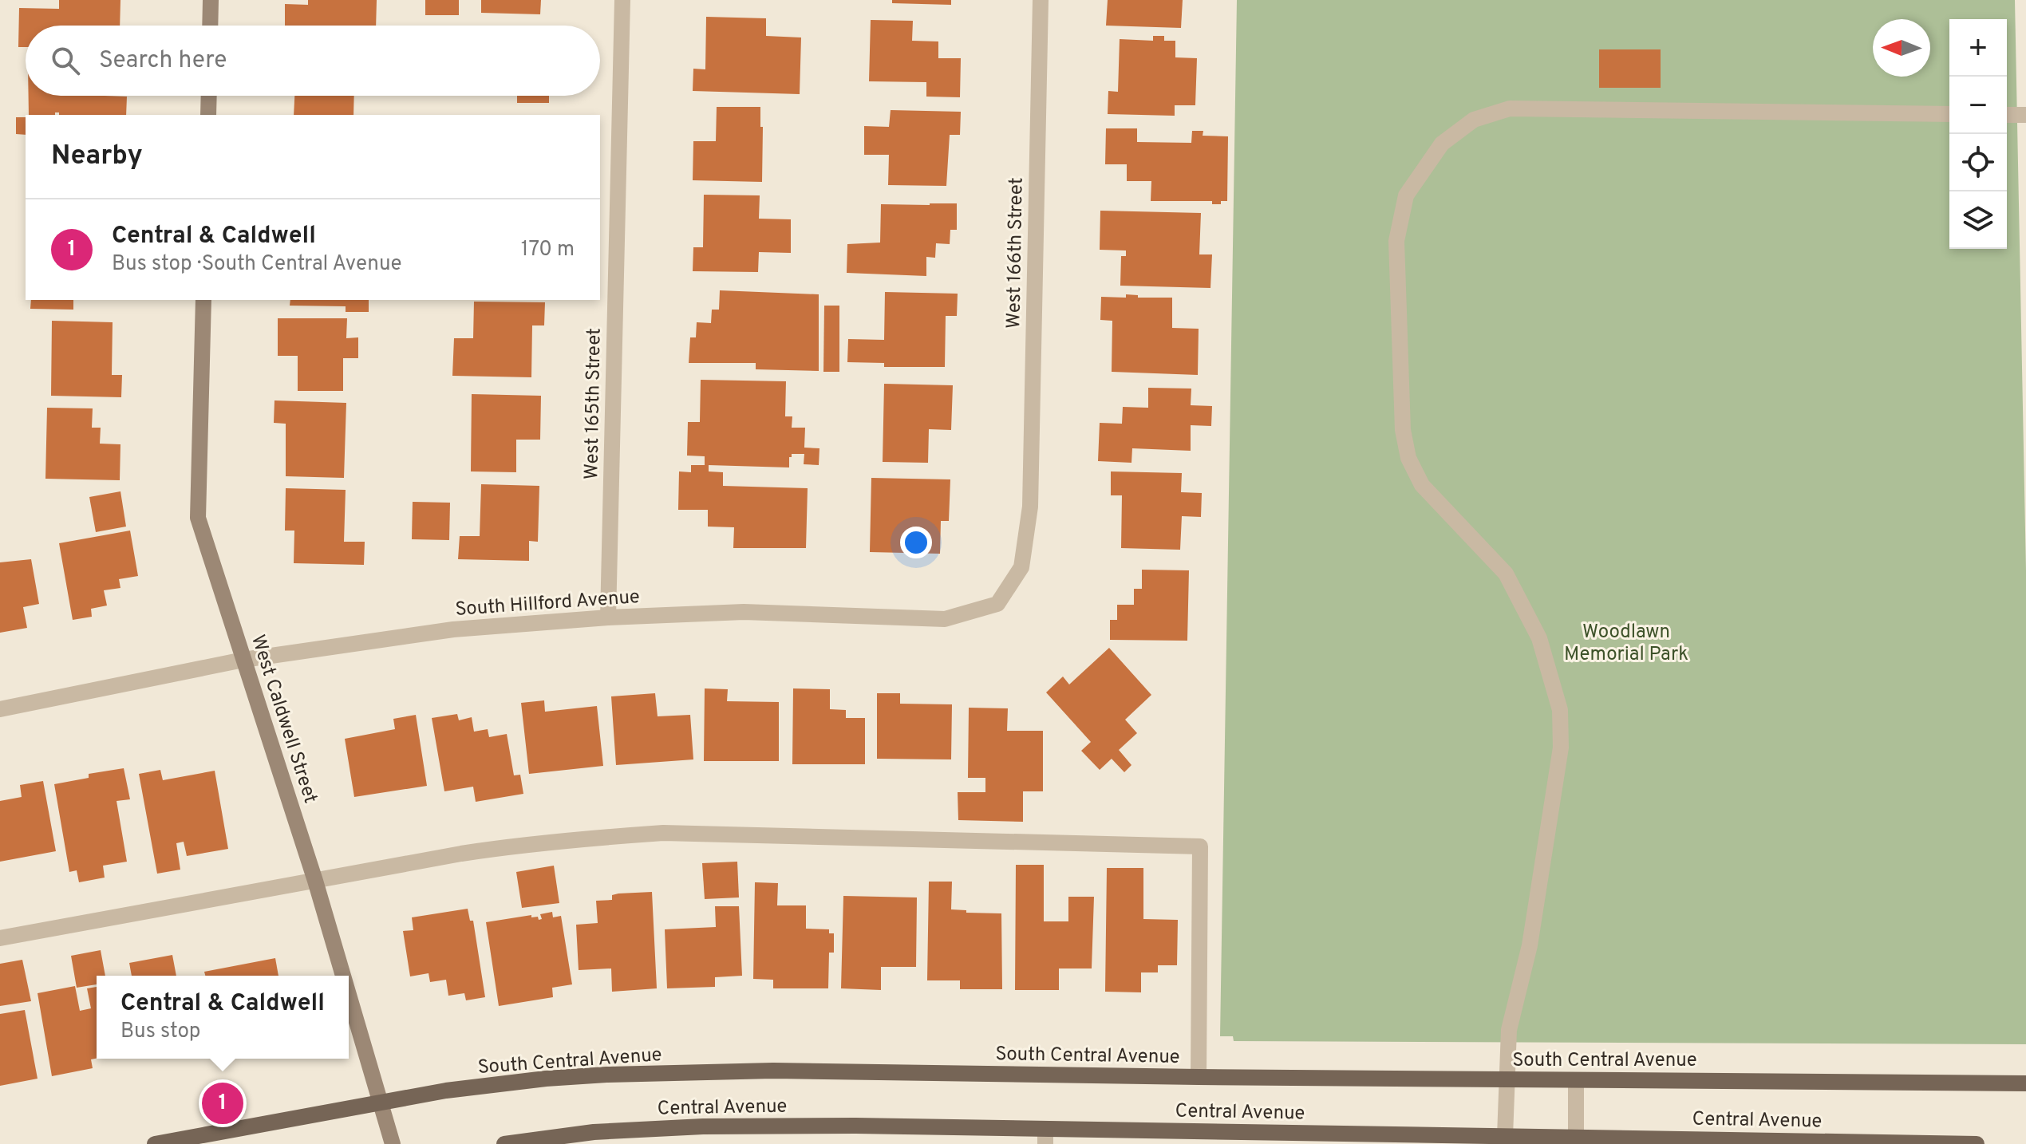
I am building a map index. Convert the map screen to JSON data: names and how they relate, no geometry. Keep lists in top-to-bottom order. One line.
{"streets":{"main road":["South Central Avenue","Central Avenue"],"street":["West 166th Street","West 165th Street","South Hillford Avenue","West Caldwell Street"]},"crossings":[["West 166th Street","South Hillford Avenue"],["West 165th Street","South Hillford Avenue"],["South Hillford Avenue","West Caldwell Street"],["West Caldwell Street","South Central Avenue"]],"parks":["Woodlawn Memorial Park"],"north":"left","page":{"map_buttons":["+","−"],"search":"Search here","heading":"Nearby","list":[{"mark":"1","name":"Central & Caldwell","note":"Bus stop · South Central Avenue","value":"170 m"}],"popup":["Central & Caldwell","Bus stop"],"pins":"1"}}
